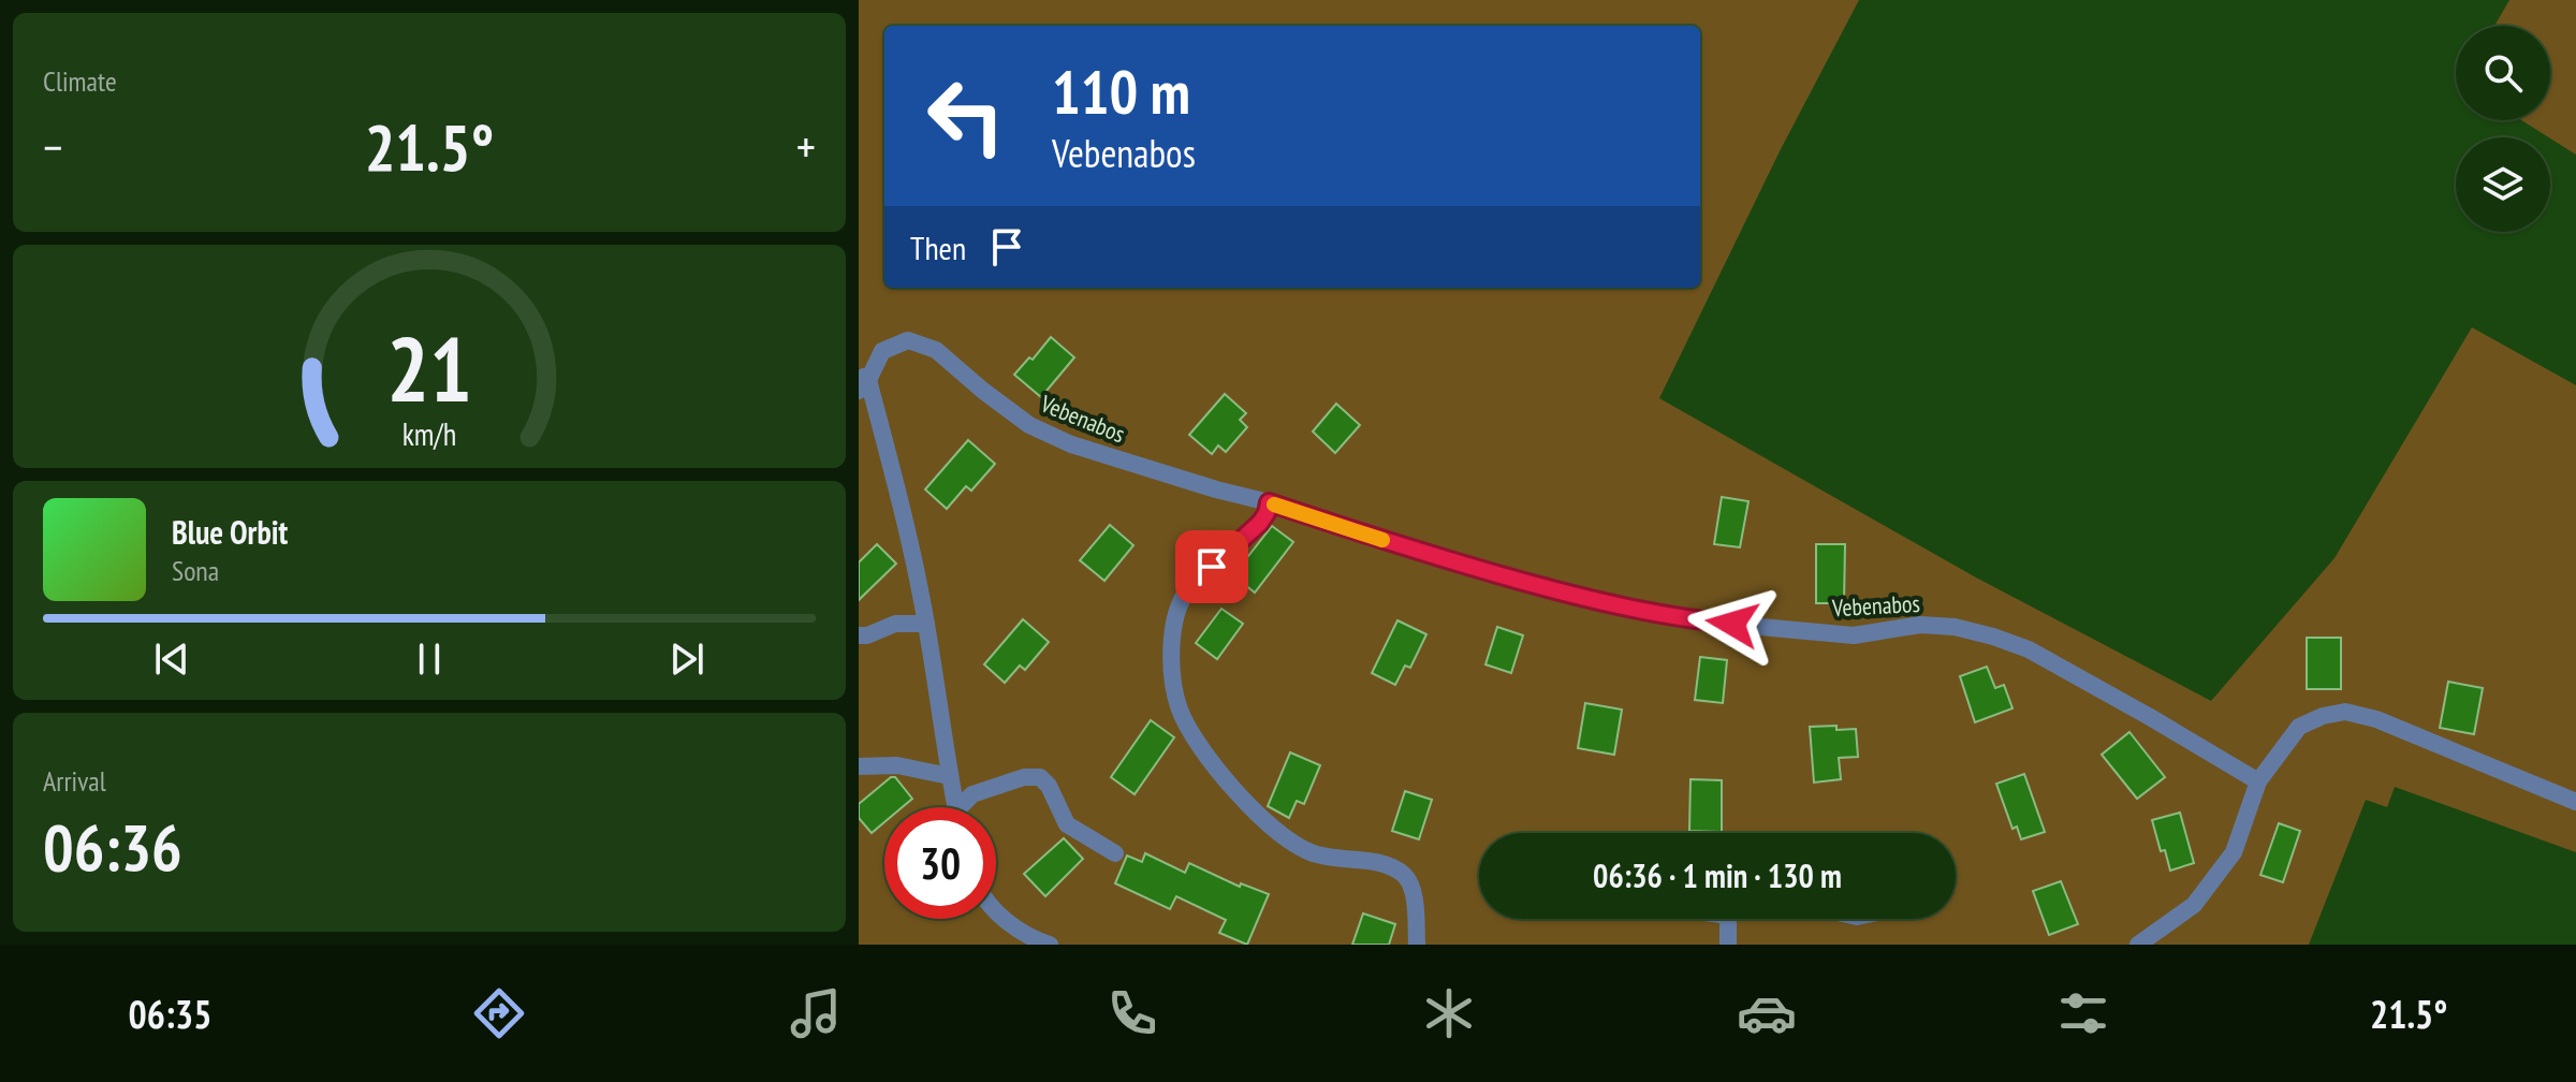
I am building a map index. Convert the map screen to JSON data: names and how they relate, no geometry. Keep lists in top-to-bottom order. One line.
{"streets":{"street":["Vebenabos"]},"page":{"tile":["Climate",["Arrival","06:36"]],"turn":["110 m","Vebenabos"],"heat":["−","21.5°","+"],"then":"Then","song":["Blue Orbit","Sona"],"limit":"30","trip":"06:36 · 1 min · 130 m","tabs":["06:35","21.5°"],"gauge":["21","km/h"]}}
